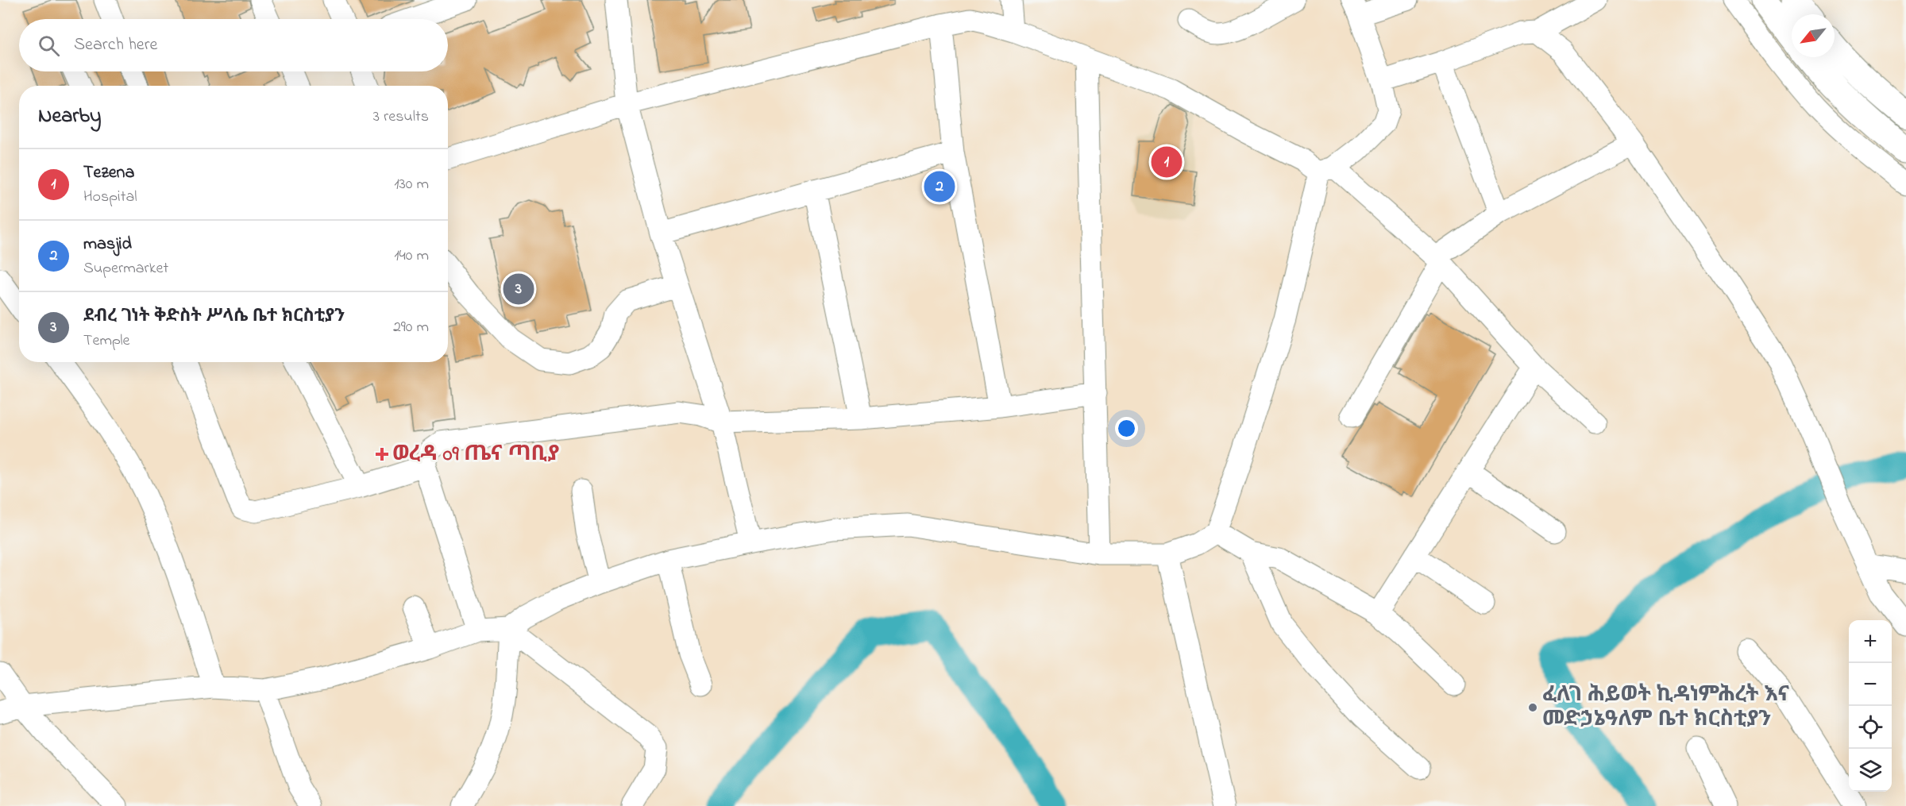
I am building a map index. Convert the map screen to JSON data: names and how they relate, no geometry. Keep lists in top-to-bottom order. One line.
{"places":{"health":["ወረዳ 09 ጤና ጣቢያ"],"other":["ፈለገ ሕይወት ኪዳነምሕረት እና መድኃኔዓለም ቤተ ክርስቲያን"]},"north":"bottom left","page":{"search":"Search here","heading":["Nearby","3 results"],"pins":["1","2","3"],"list":[{"mark":"1","name":"Tezena","note":"Hospital","value":"130 m"},{"mark":"2","name":"masjid","note":"Supermarket","value":"140 m"},{"mark":"3","name":"ደብረ ገነት ቅድስት ሥላሴ ቤተ ክርስቲያን","note":"Temple","value":"290 m"}],"map_buttons":["+","−"]}}
